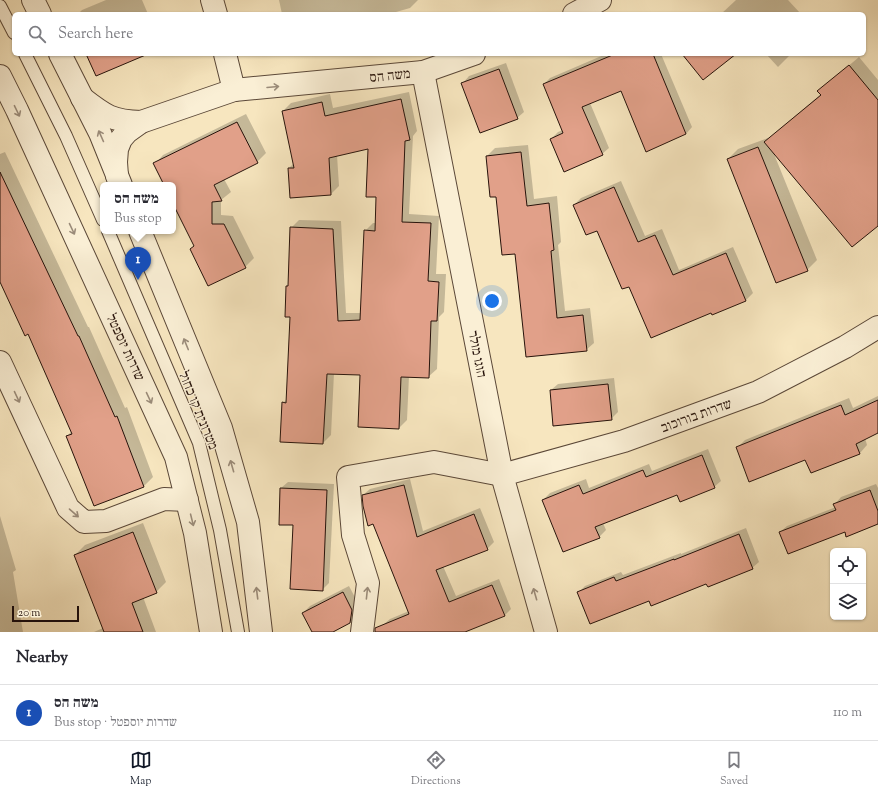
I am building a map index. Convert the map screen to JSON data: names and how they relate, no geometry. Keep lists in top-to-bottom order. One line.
{"streets":{"street":["משה הס","שדרות יוספטל","הוגו מולר","שדרות בורוכוב"],"lane":["מטרונית קו כחול"]},"crossings":[["משה הס","הוגו מולר"],["הוגו מולר","שדרות בורוכוב"]],"one_way":["משה הס"],"scale_bar":"20 m","page":{"search":"Search here","popup":["משה הס","Bus stop"],"pins":"1","scale":"20 m","heading":"Nearby","list":[{"mark":"1","name":"משה הס","note":"Bus stop · שדרות יוספטל","value":"110 m"}],"nav":["Map","Directions","Saved"]}}
